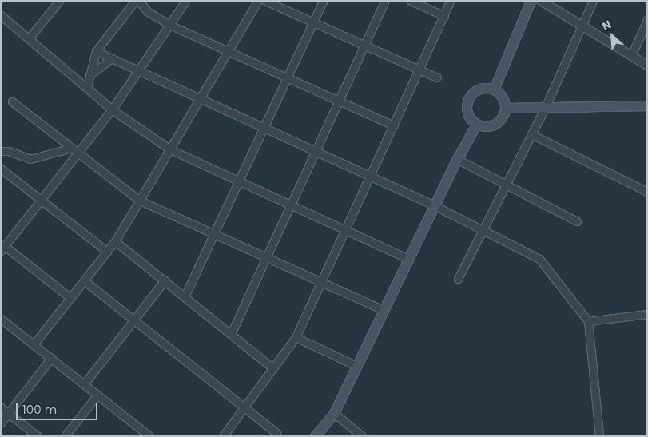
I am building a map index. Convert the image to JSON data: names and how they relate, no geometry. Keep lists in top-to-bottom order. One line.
{"scale_bar":"100 m","north":"top left"}
